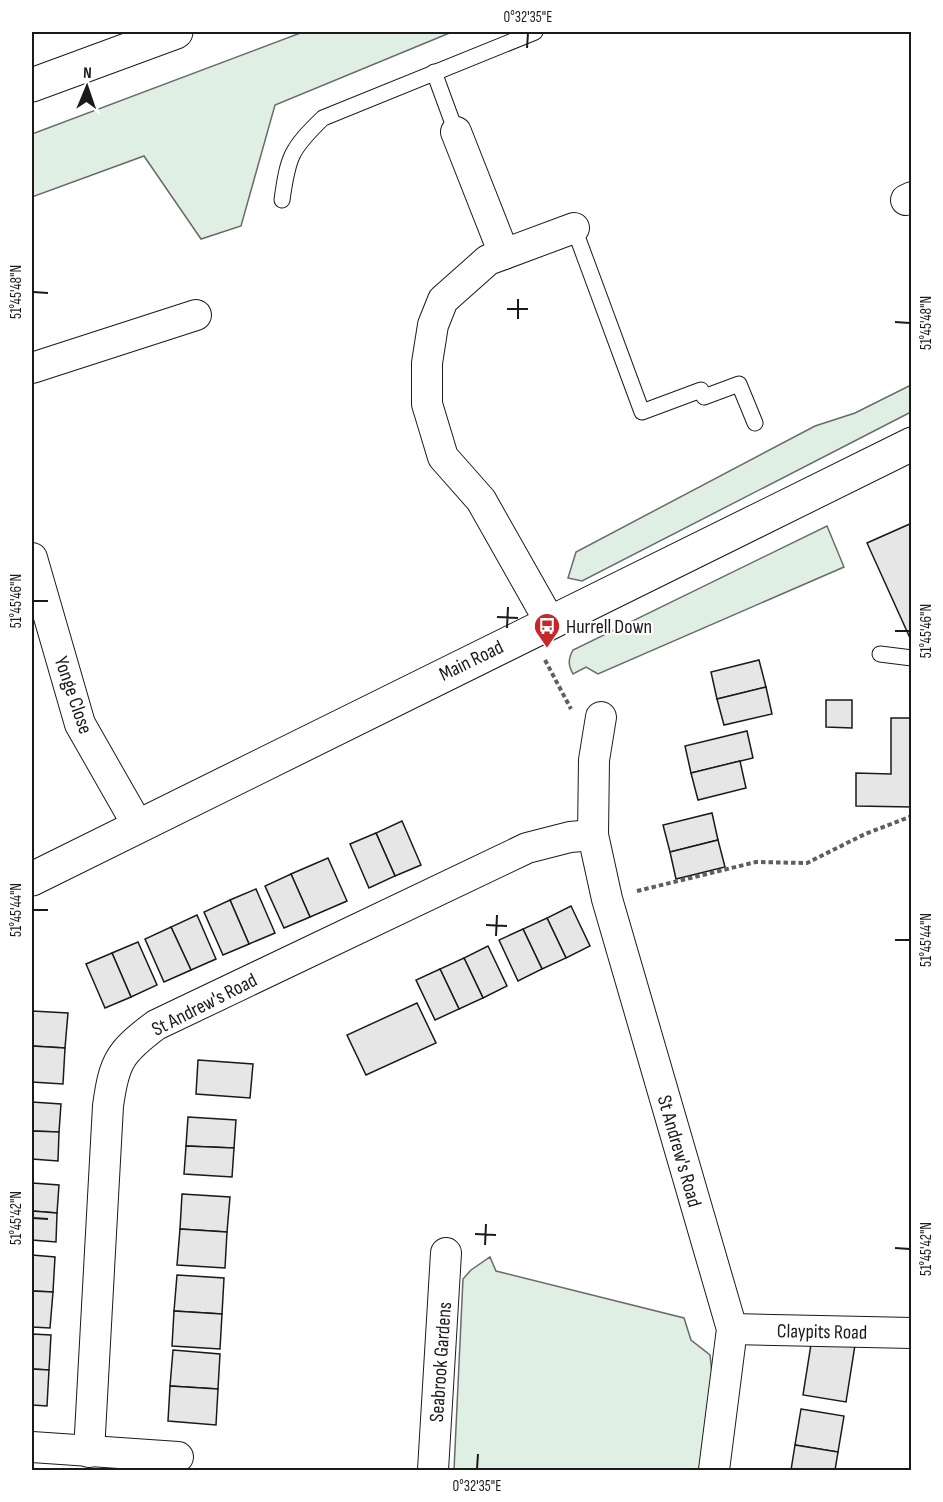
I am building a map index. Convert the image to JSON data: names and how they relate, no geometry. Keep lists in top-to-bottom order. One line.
{"streets":{"main road":["Main Road"],"street":["Yonge Close","St Andrew's Road","Claypits Road","Seabrook Gardens"]},"crossings":[["Main Road","Yonge Close"],["St Andrew's Road","Claypits Road"]],"places":{"bus stop":["Hurrell Down"]},"north":"top","coordinates":["0°32'35\"E","51°45'48\"N","51°45'46\"N","51°45'44\"N","51°45'42\"N"]}
